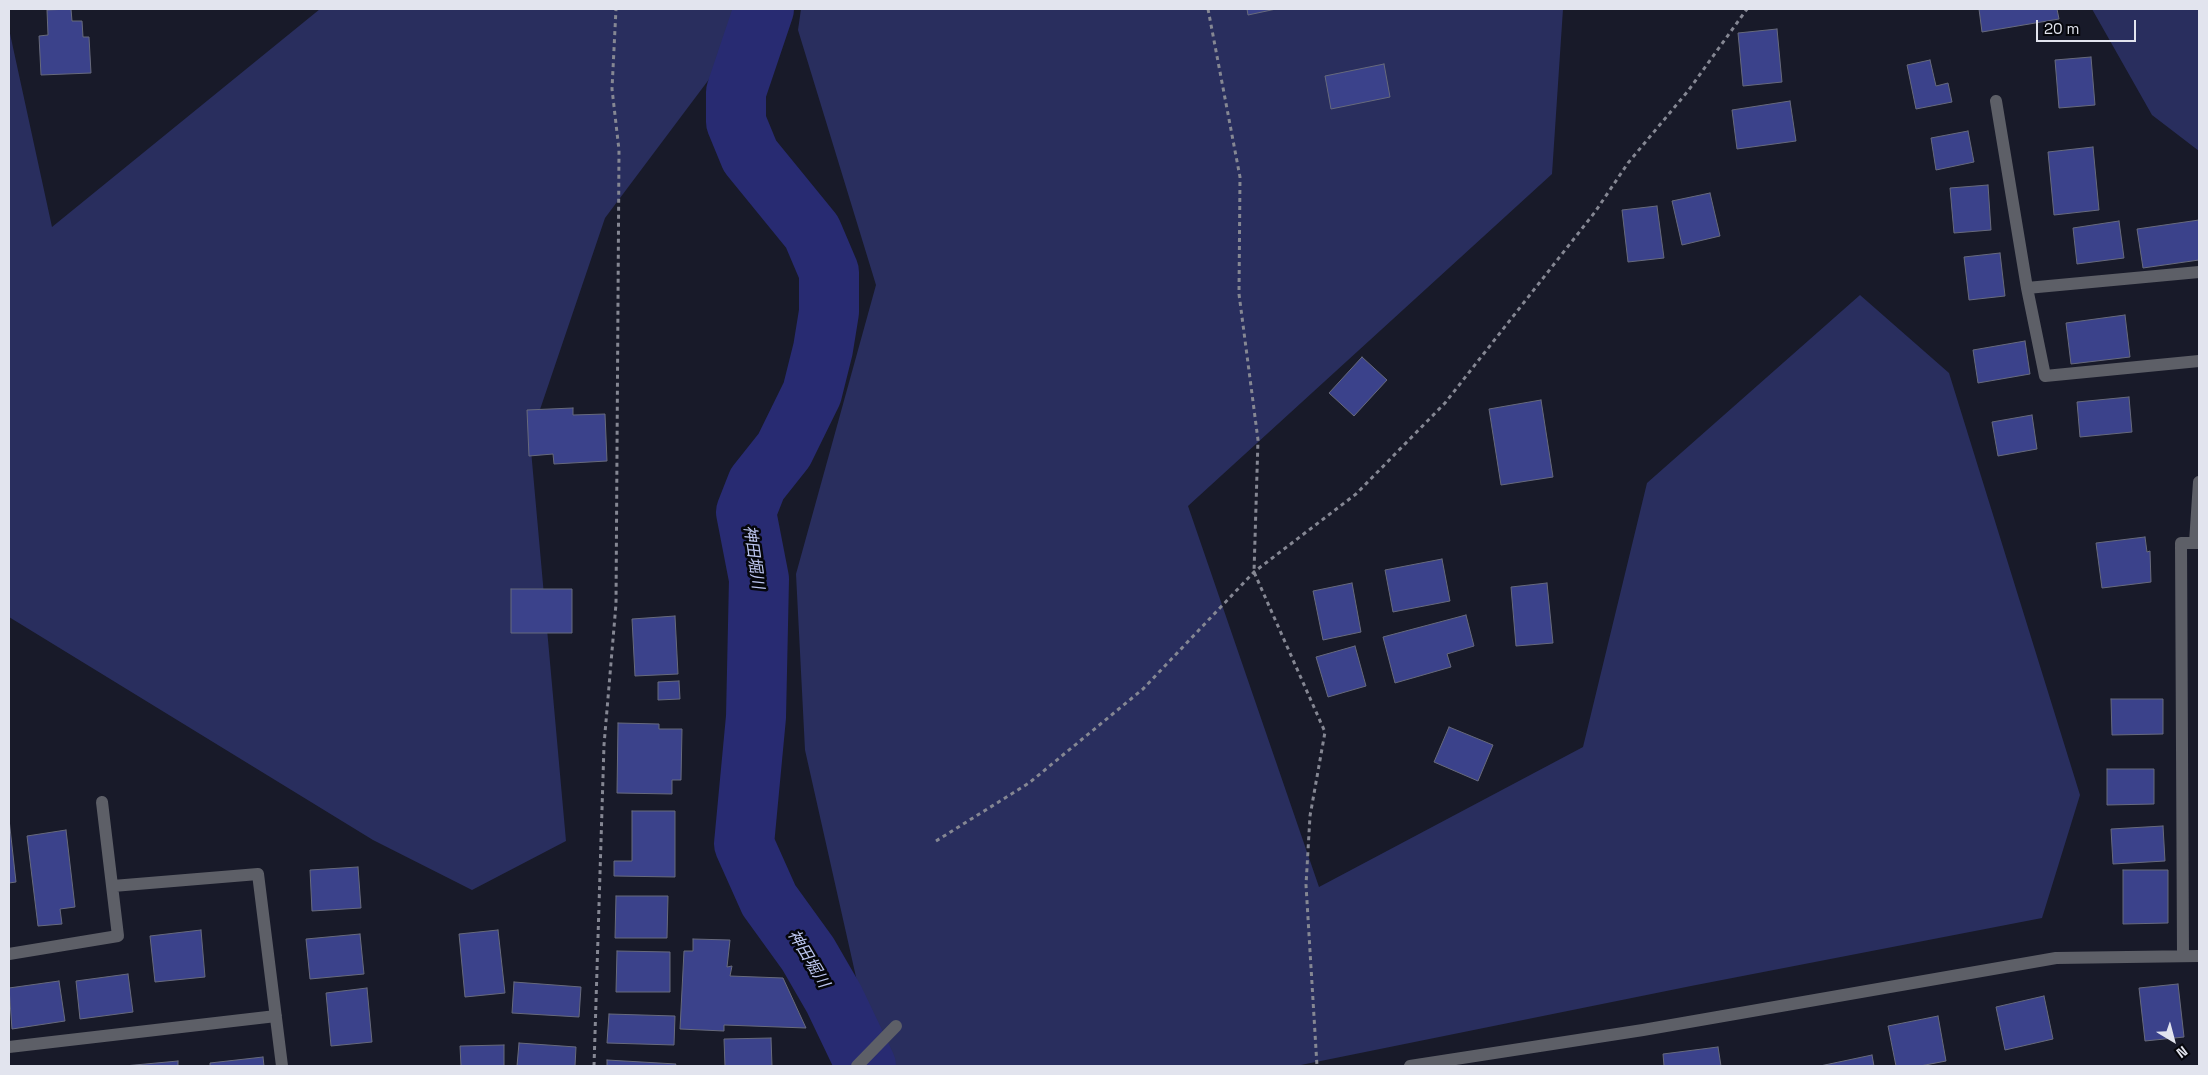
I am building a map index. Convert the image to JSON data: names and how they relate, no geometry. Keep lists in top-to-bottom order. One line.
{"water":["神田堀川"],"scale_bar":"20 m","north":"bottom right"}
